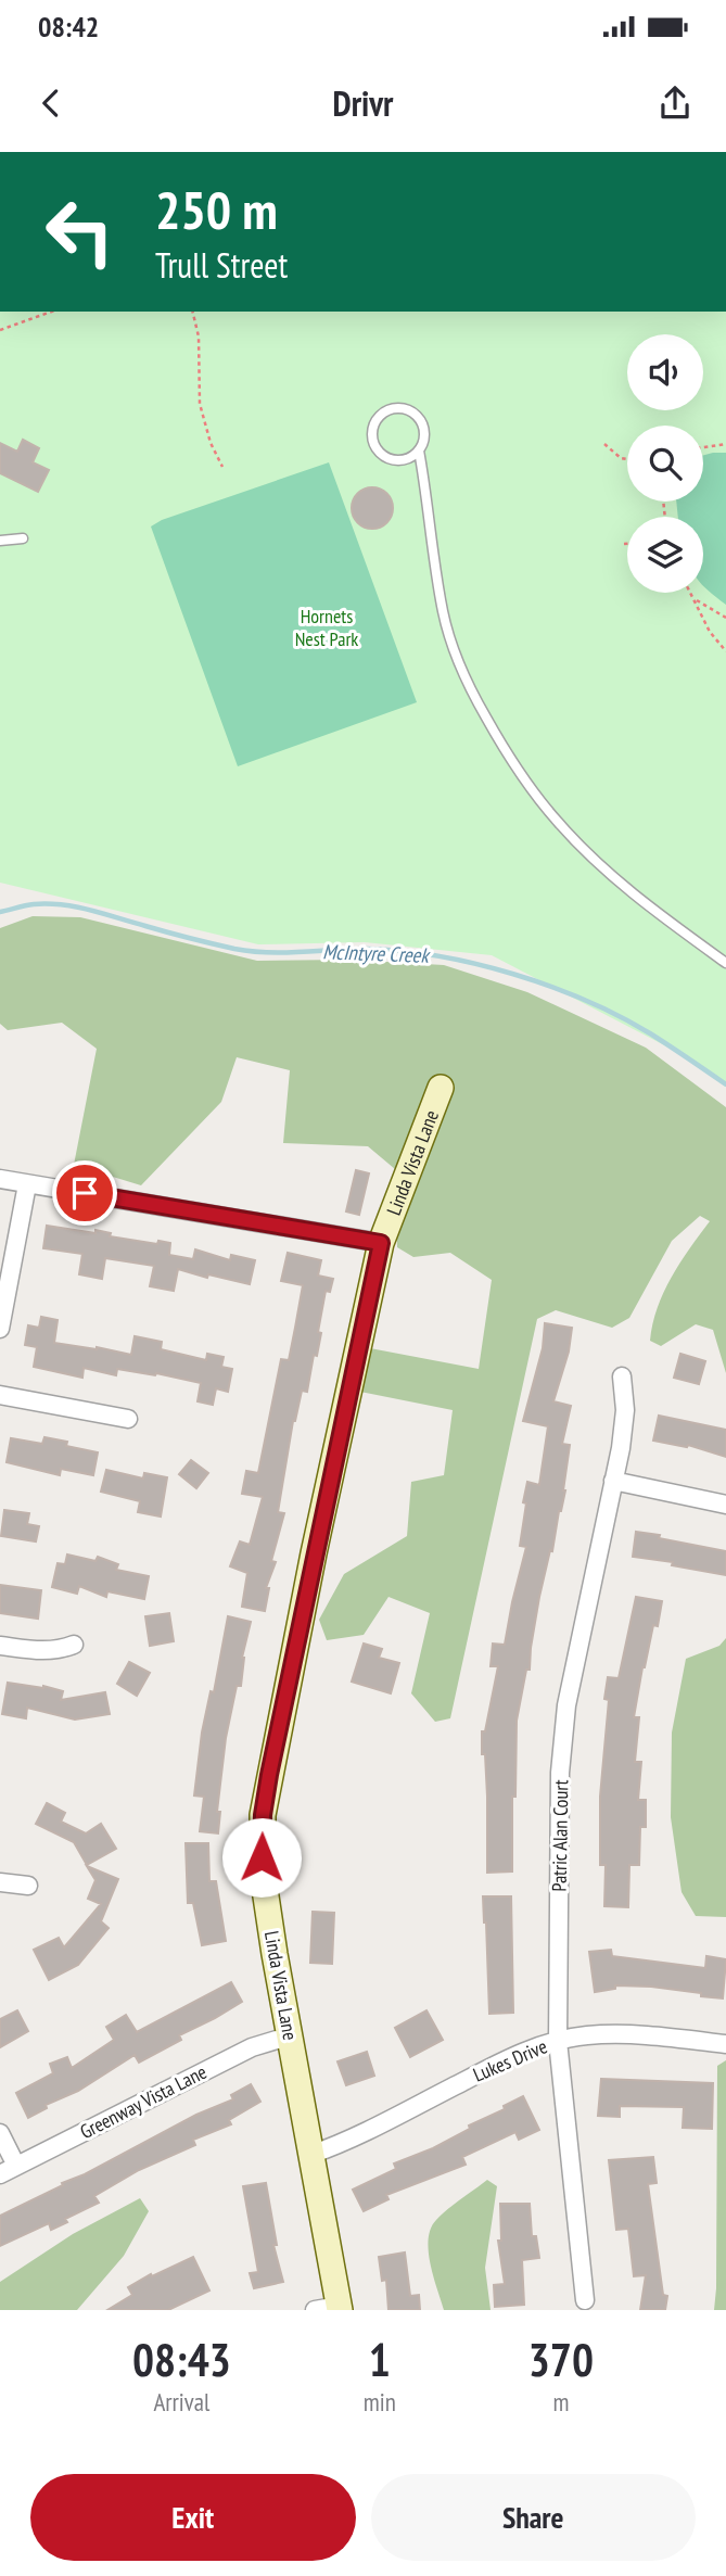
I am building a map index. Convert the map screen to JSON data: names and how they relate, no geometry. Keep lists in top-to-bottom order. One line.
{"streets":{"street":["Linda Vista Lane","Patric Alan Court","Lukes Drive","Greenway Vista Lane"]},"crossings":[["Linda Vista Lane","Lukes Drive"],["Linda Vista Lane","Greenway Vista Lane"],["Patric Alan Court","Lukes Drive"]],"water":["McIntyre Creek"],"parks":["Hornets Nest Park"],"page":{"status":"08:42","header":"Drivr","turn":["250 m","Trull Street"],"eta":["08:43","Arrival","1","min","370","m"],"buttons":["Exit","Share"]}}
